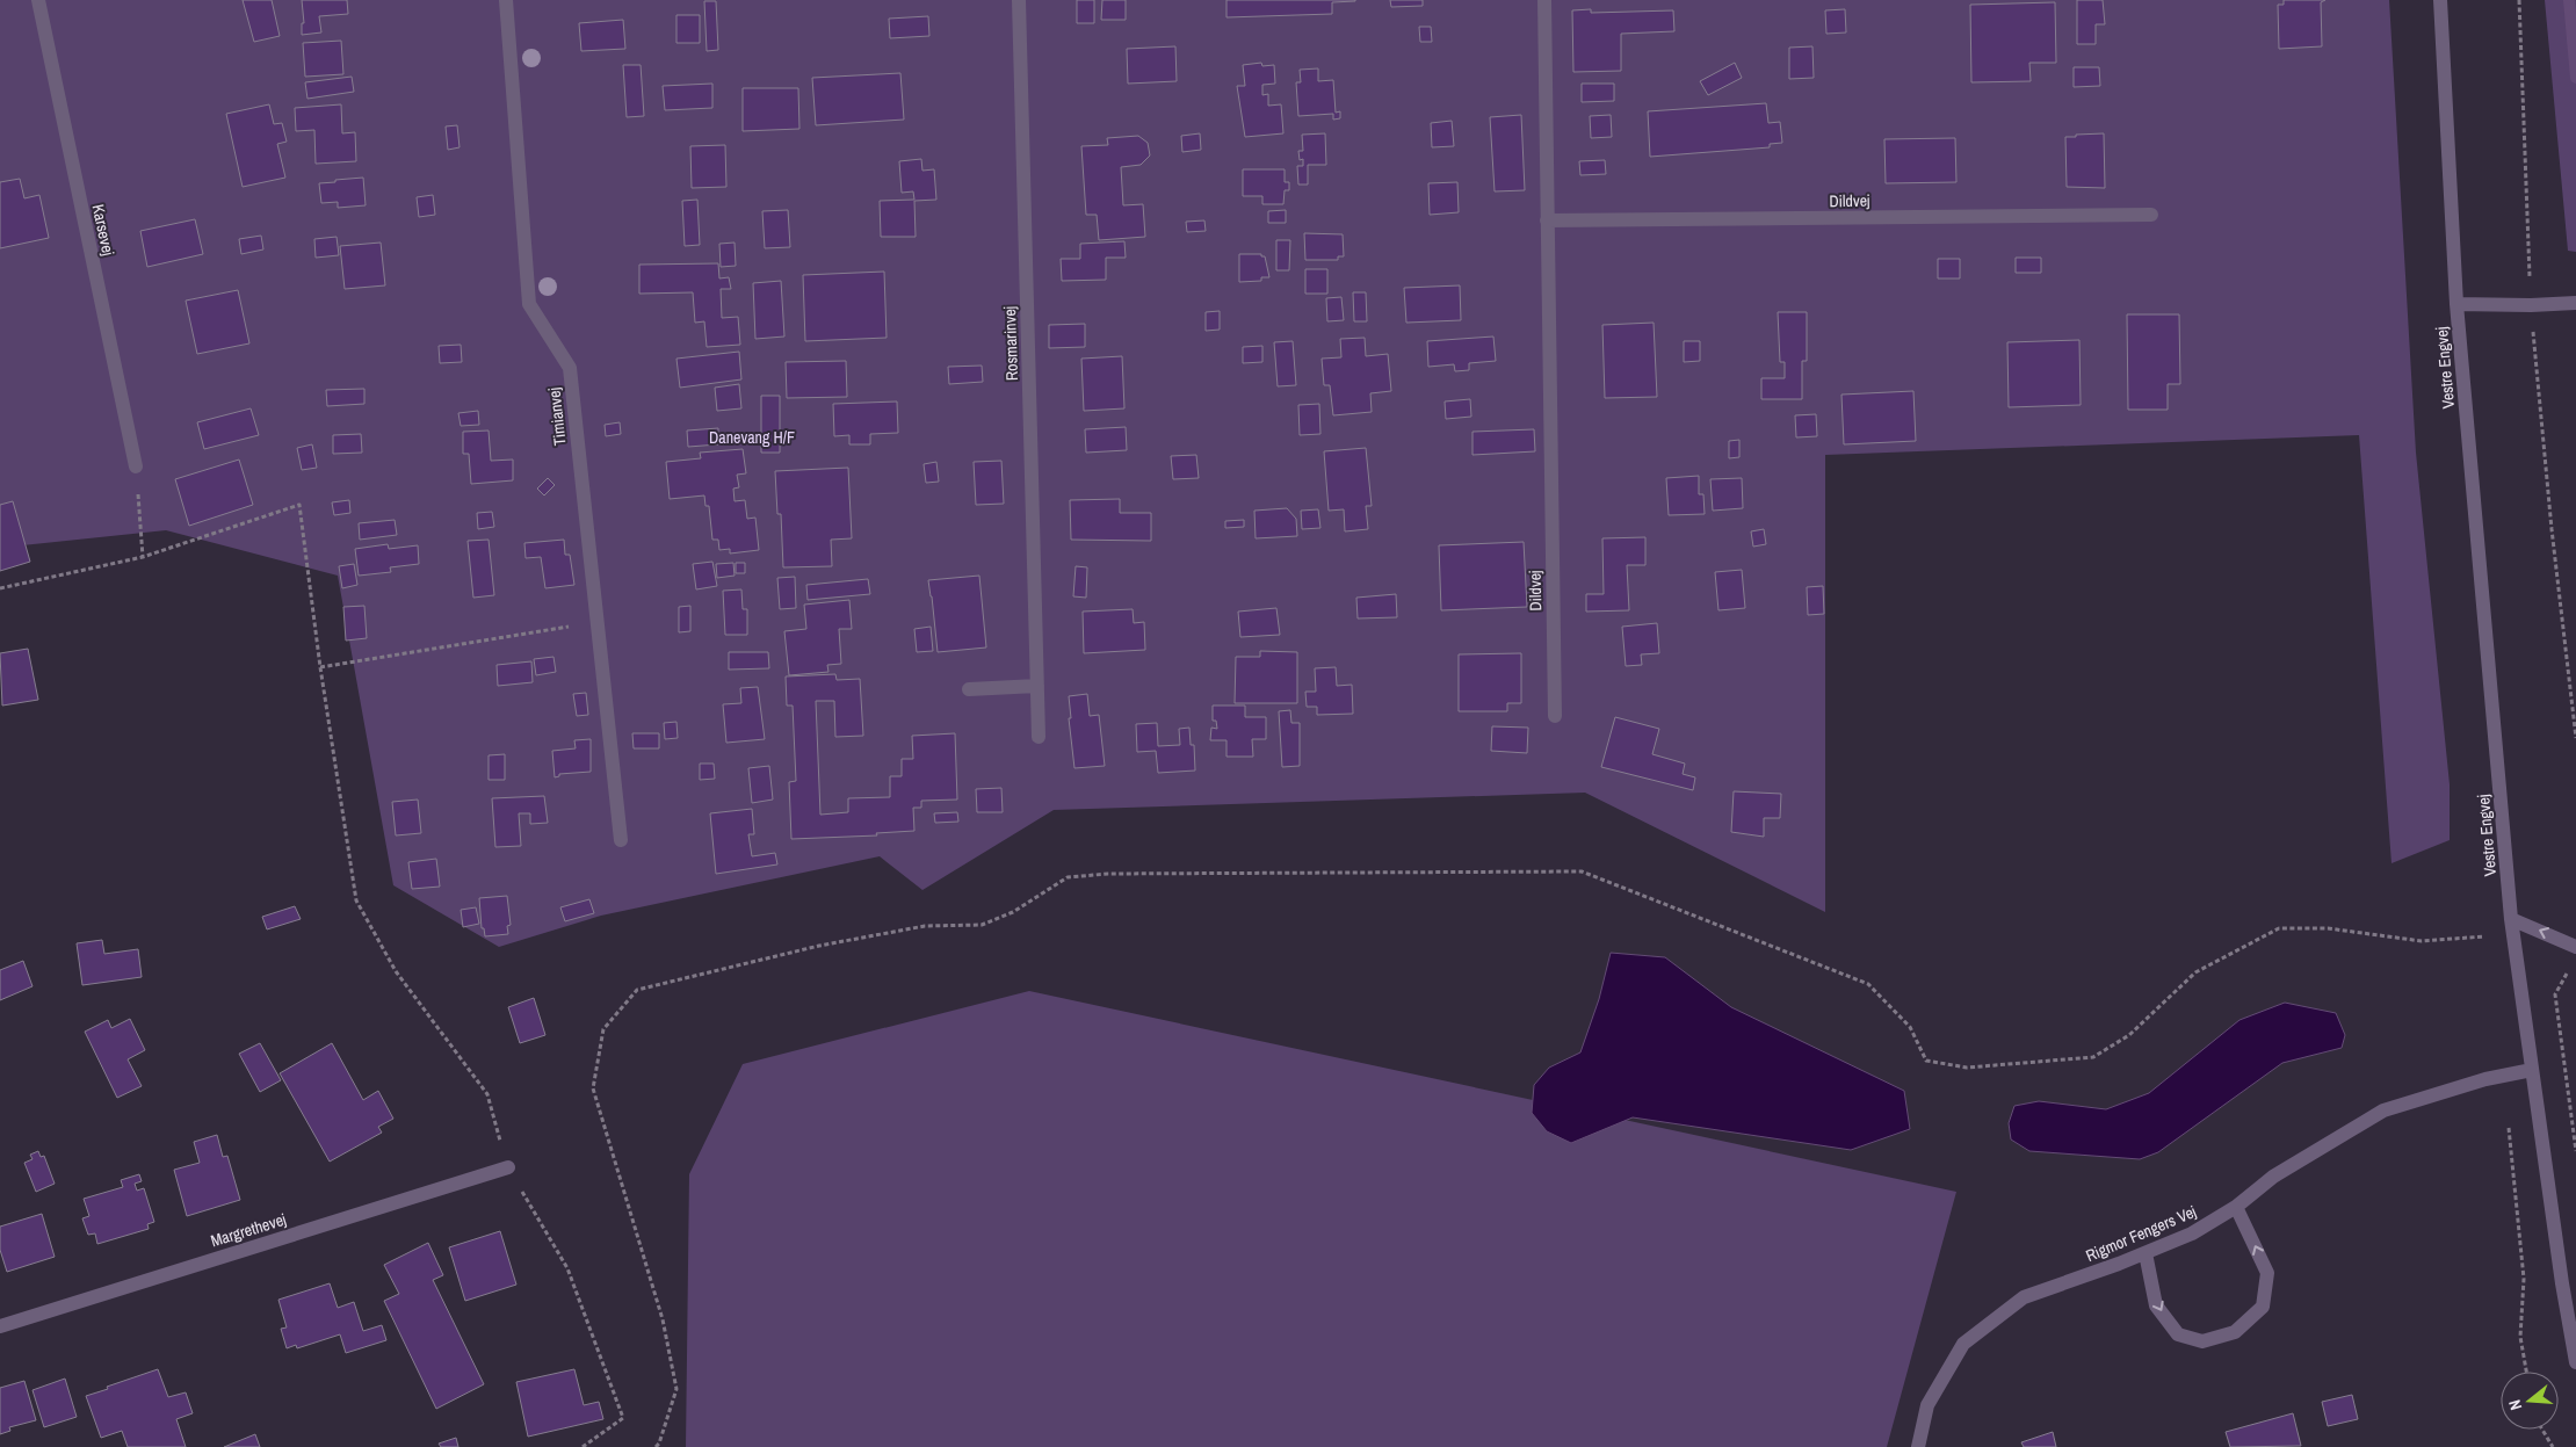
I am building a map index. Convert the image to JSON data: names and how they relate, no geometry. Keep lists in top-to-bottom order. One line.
{"streets":{"street":["Dildvej","Karsevej","Rosmarinvej","Vestre Engvej","Timianvej","Margrethevej","Rigmor Fengers Vej"]},"crossings":[["Vestre Engvej","Rigmor Fengers Vej"]],"parks":["Danevang H/F"],"north":"left"}
